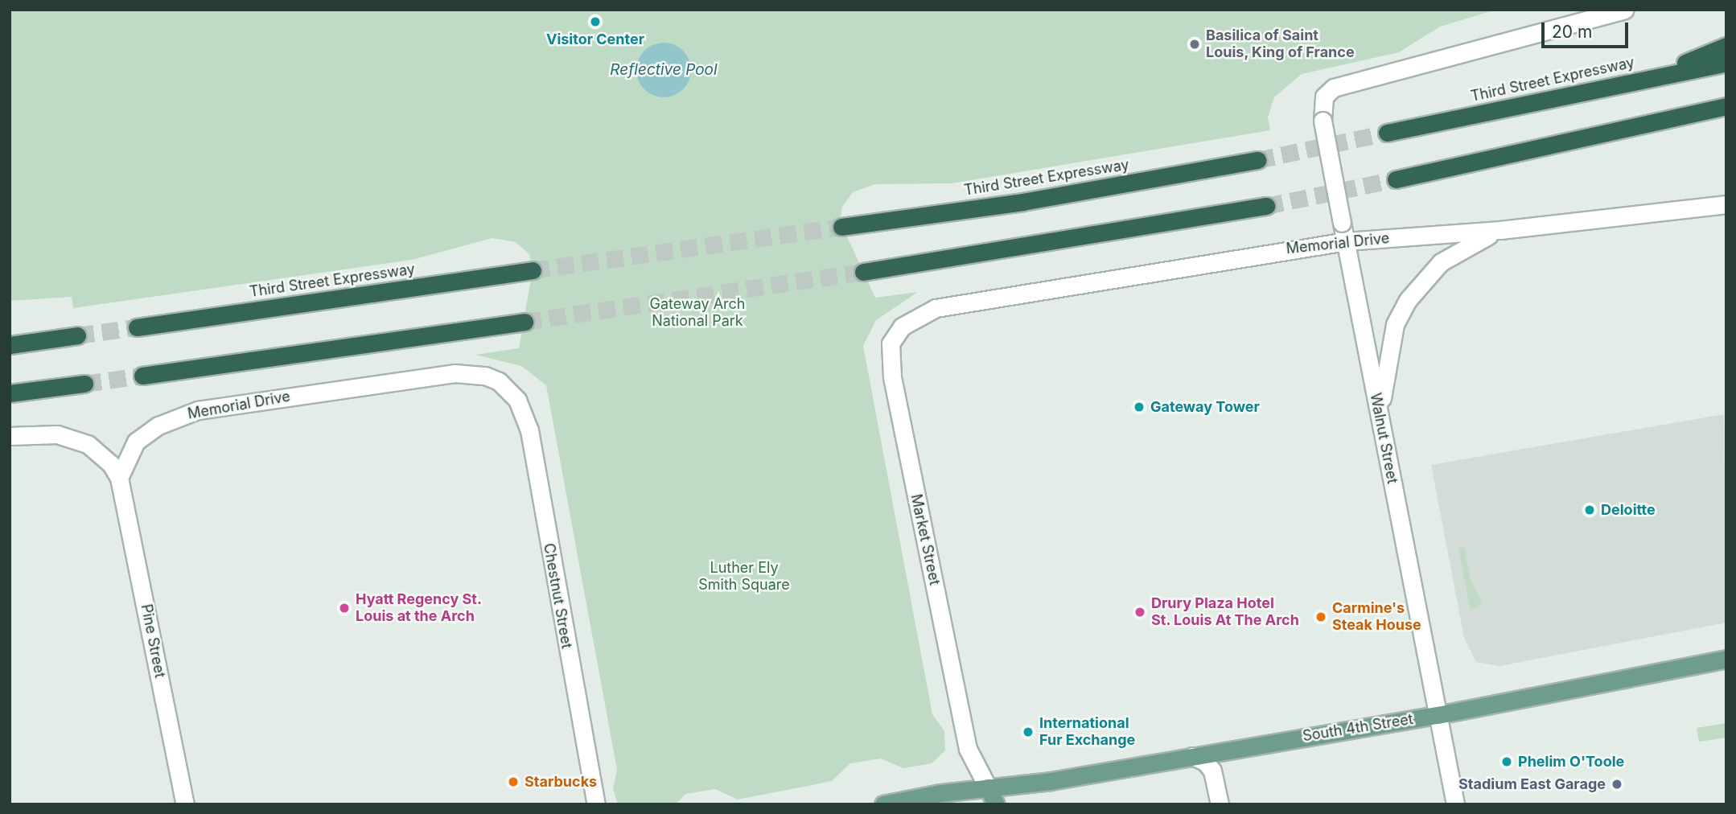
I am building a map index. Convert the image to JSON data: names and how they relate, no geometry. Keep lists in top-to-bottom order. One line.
{"streets":{"highway":["Third Street Expressway"],"main road":["Market Street","South 4th Street"],"street":["Memorial Drive","Walnut Street","Chestnut Street","Pine Street"]},"crossings":[["Memorial Drive","Walnut Street"],["Memorial Drive","Market Street"],["Memorial Drive","Chestnut Street"],["Memorial Drive","Pine Street"],["Walnut Street","South 4th Street"],["Market Street","South 4th Street"]],"water":["Reflective Pool"],"parks":["Gateway Arch National Park","Luther Ely Smith Square"],"places":["Visitor Center","Basilica of Saint Louis, King of France","Gateway Tower","Deloitte","Hyatt Regency St. Louis at the Arch","Drury Plaza Hotel St. Louis At The Arch","Carmine's Steak House","International Fur Exchange","Phelim O'Toole","Starbucks","Stadium East Garage"],"scale_bar":"20 m"}
